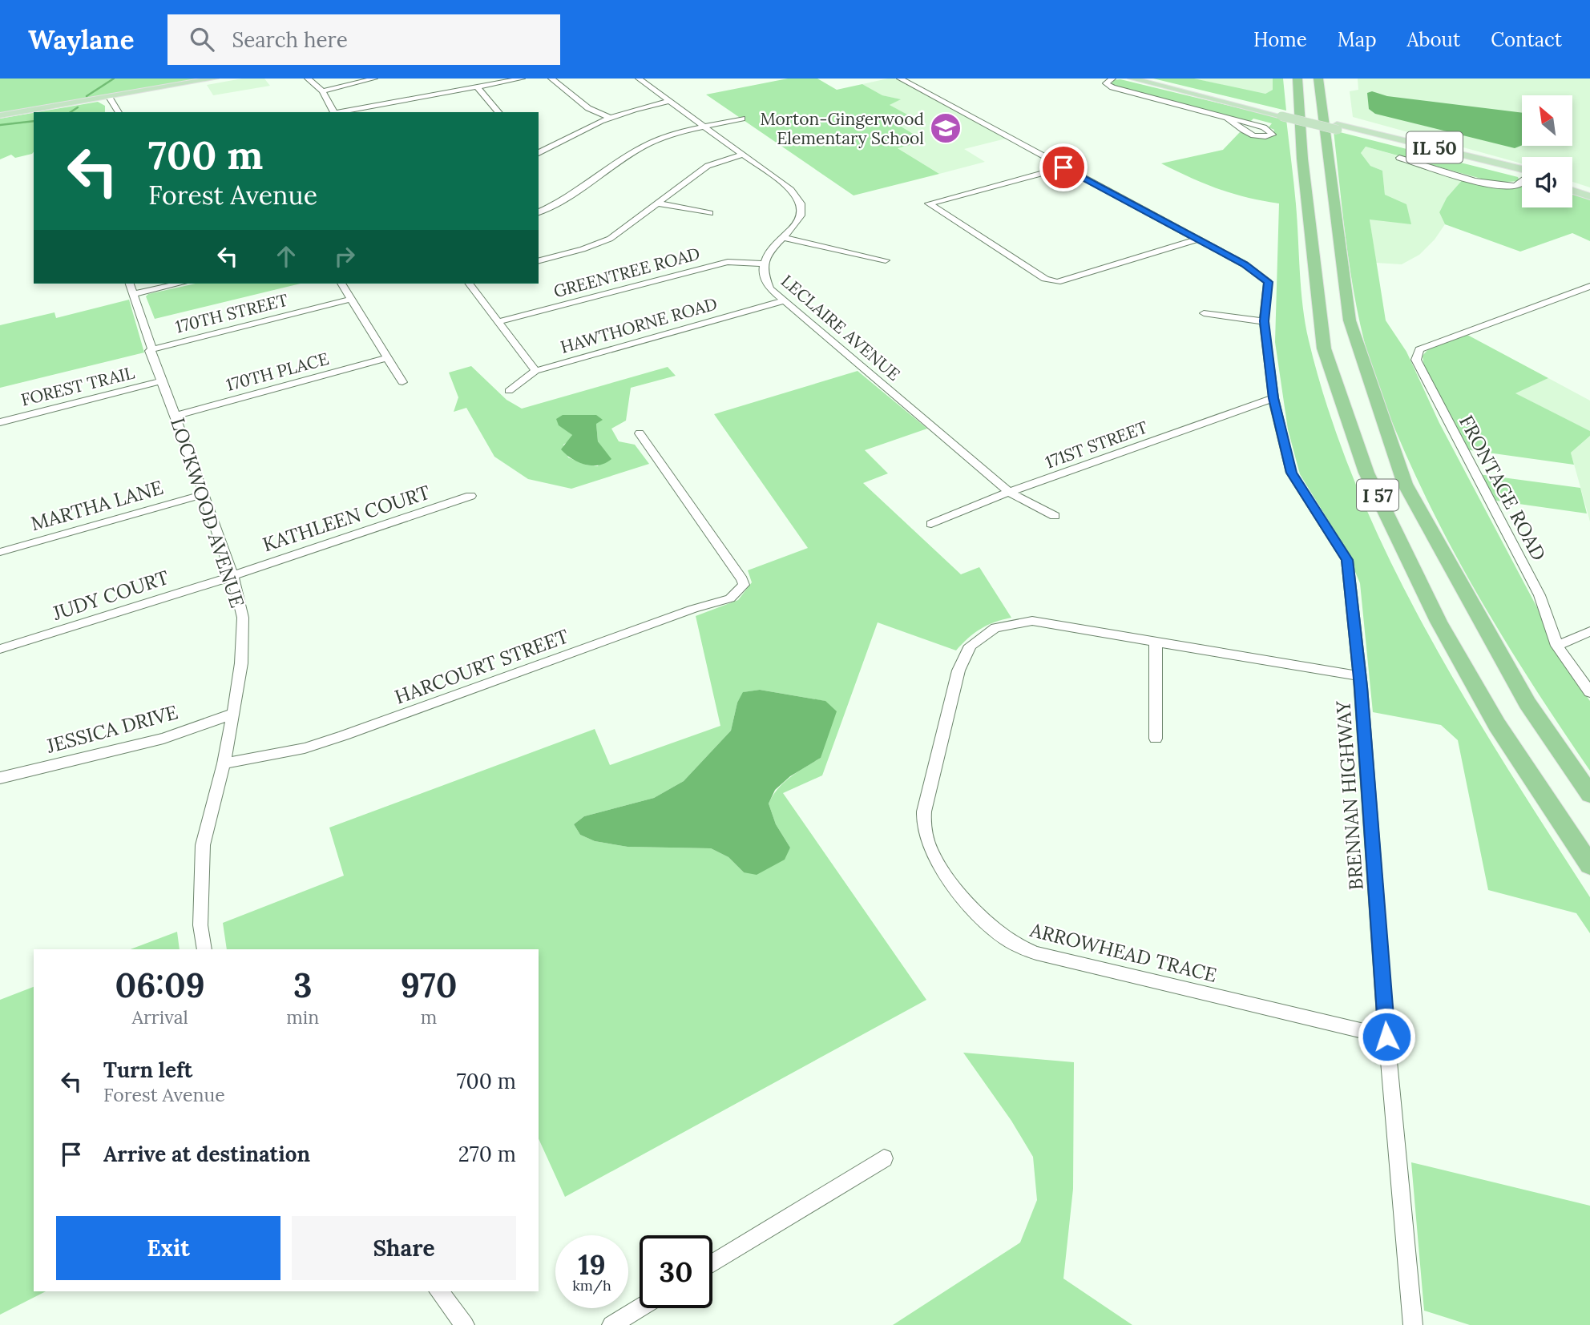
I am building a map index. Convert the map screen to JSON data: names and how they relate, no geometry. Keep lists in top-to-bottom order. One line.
{"streets":{"highway":["I 57"],"main road":["IL 50"],"street":["GREENTREE ROAD","170TH STREET","HAWTHORNE ROAD","LECLAIRE AVENUE","170TH PLACE","FOREST TRAIL","171ST STREET","FRONTAGE ROAD","MARTHA LANE","LOCKWOOD AVENUE","KATHLEEN COURT","JUDY COURT","HARCOURT STREET","JESSICA DRIVE","BRENNAN HIGHWAY","ARROWHEAD TRACE"]},"crossings":[["GREENTREE ROAD","LECLAIRE AVENUE"],["170TH STREET","LOCKWOOD AVENUE"],["HAWTHORNE ROAD","LECLAIRE AVENUE"],["LECLAIRE AVENUE","171ST STREET"],["170TH PLACE","LOCKWOOD AVENUE"],["FOREST TRAIL","LOCKWOOD AVENUE"],["171ST STREET","BRENNAN HIGHWAY"],["MARTHA LANE","LOCKWOOD AVENUE"],["LOCKWOOD AVENUE","KATHLEEN COURT"],["LOCKWOOD AVENUE","JUDY COURT"],["LOCKWOOD AVENUE","HARCOURT STREET"],["LOCKWOOD AVENUE","JESSICA DRIVE"],["KATHLEEN COURT","JUDY COURT"],["BRENNAN HIGHWAY","ARROWHEAD TRACE"]],"places":{"school or university":["Morton-Gingerwood Elementary School"]},"north":"top left","page":{"header":"Waylane","search":"Search here","nav":["Home","Map","About","Contact"],"turn":["700 m","Forest Avenue"],"eta":["06:09","Arrival","3","min","970","m"],"list":[{"name":"Turn left","note":"Forest Avenue","value":"700 m"},{"name":"Arrive at destination","value":"270 m"}],"buttons":["Exit","Share"],"speed":"19 km/h","limit":"30"}}
